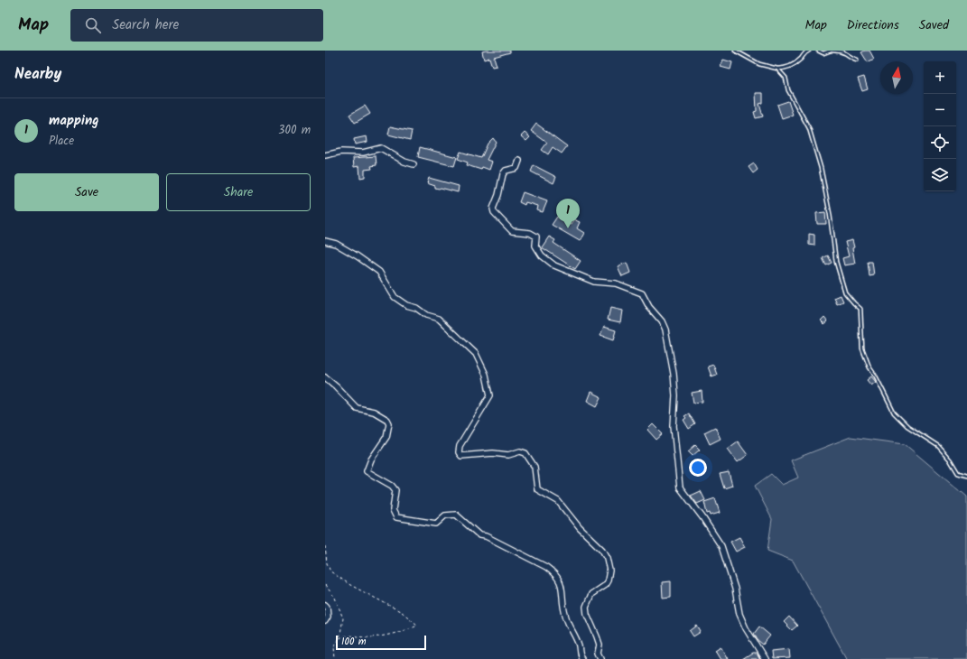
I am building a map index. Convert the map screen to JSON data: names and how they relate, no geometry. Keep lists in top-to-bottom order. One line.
{"scale_bar":"100 m","north":"top","page":{"header":"Map","search":"Search here","nav":["Map","Directions","Saved"],"heading":"Nearby","map_buttons":["+","−"],"list":[{"mark":"1","name":"mapping","note":"Place","value":"300 m"}],"buttons":["Save","Share"],"pins":"1","scale":"100 m"}}
